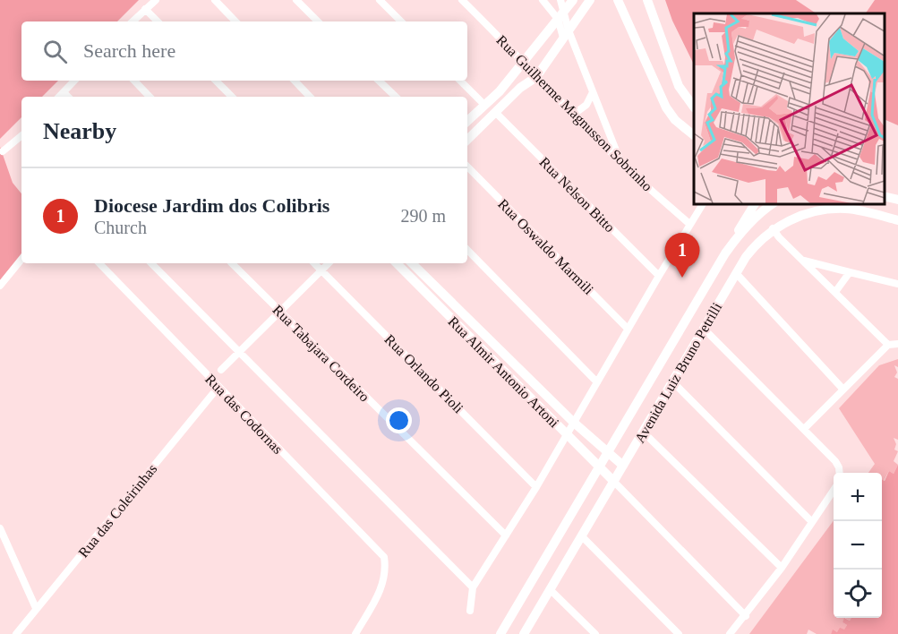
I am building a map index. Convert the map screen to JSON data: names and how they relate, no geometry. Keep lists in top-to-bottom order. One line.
{"streets":{"main road":["Rua Almir Antonio Artoni","Avenida Luiz Bruno Petrilli"],"street":["Rua Guilherme Magnusson Sobrinho","Rua Nelson Bitto","Rua Oswaldo Marmili","Rua Tabajara Cordeiro","Rua Orlando Pioli","Rua das Codornas","Rua das Coleirinhas"]},"crossings":[["Rua Almir Antonio Artoni","Avenida Luiz Bruno Petrilli"],["Rua das Codornas","Rua das Coleirinhas"]],"page":{"search":"Search here","heading":"Nearby","list":[{"mark":"1","name":"Diocese Jardim dos Colibris","note":"Church","value":"290 m"}],"pins":"1","map_buttons":["+","−"]}}
